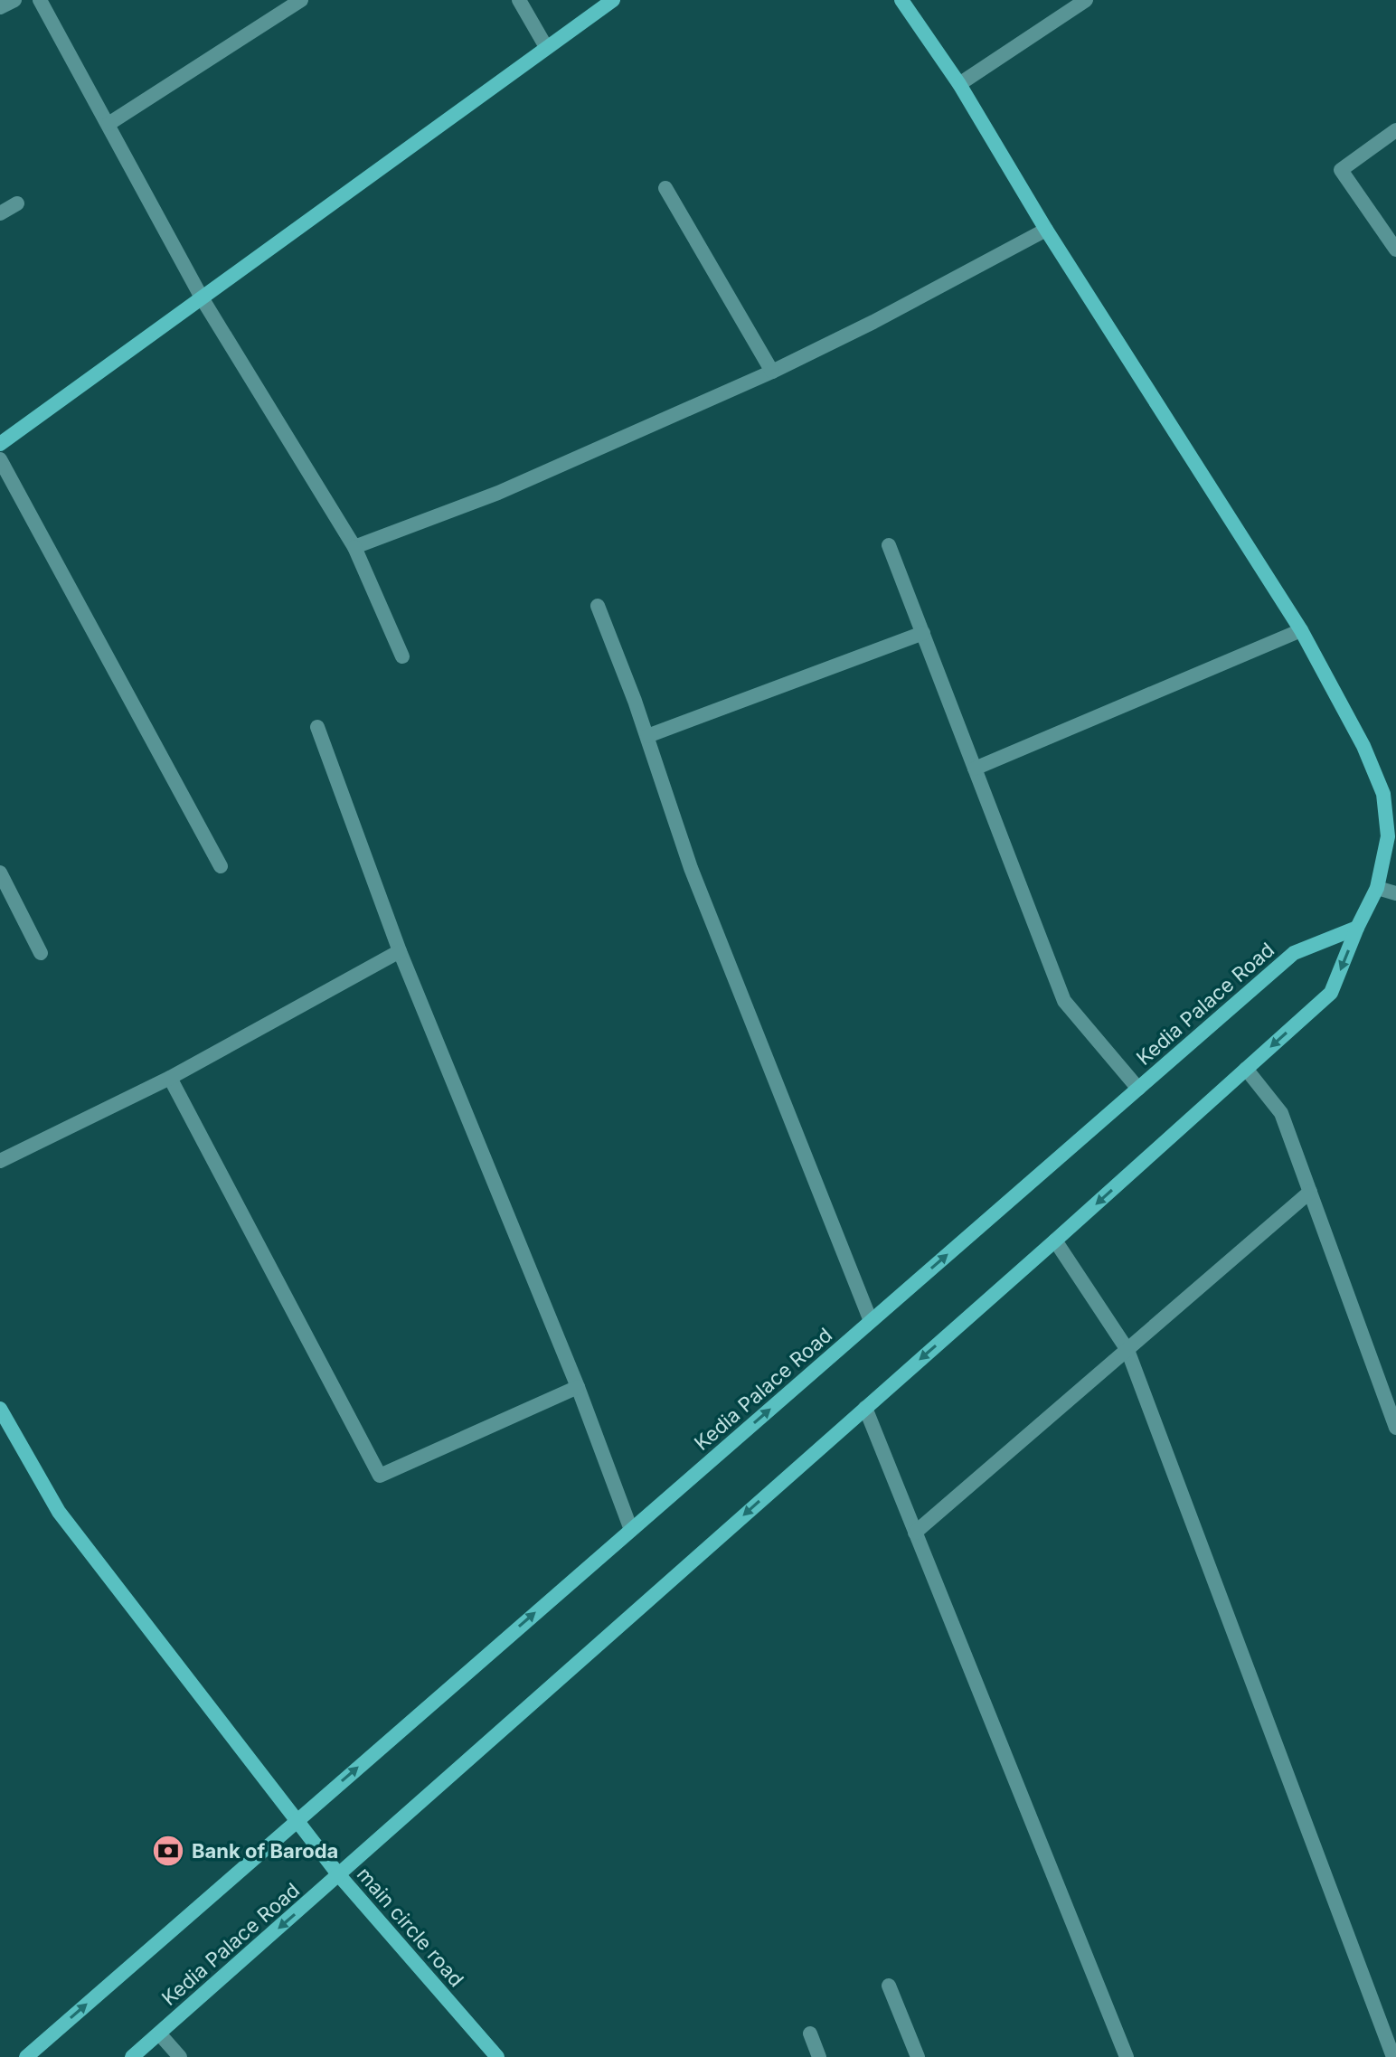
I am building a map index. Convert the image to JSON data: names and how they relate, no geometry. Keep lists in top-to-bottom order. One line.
{"streets":{"street":["Kedia Palace Road","main circle road"]},"crossings":[["Kedia Palace Road","main circle road"]],"places":{"bank":["Bank of Baroda"]}}
